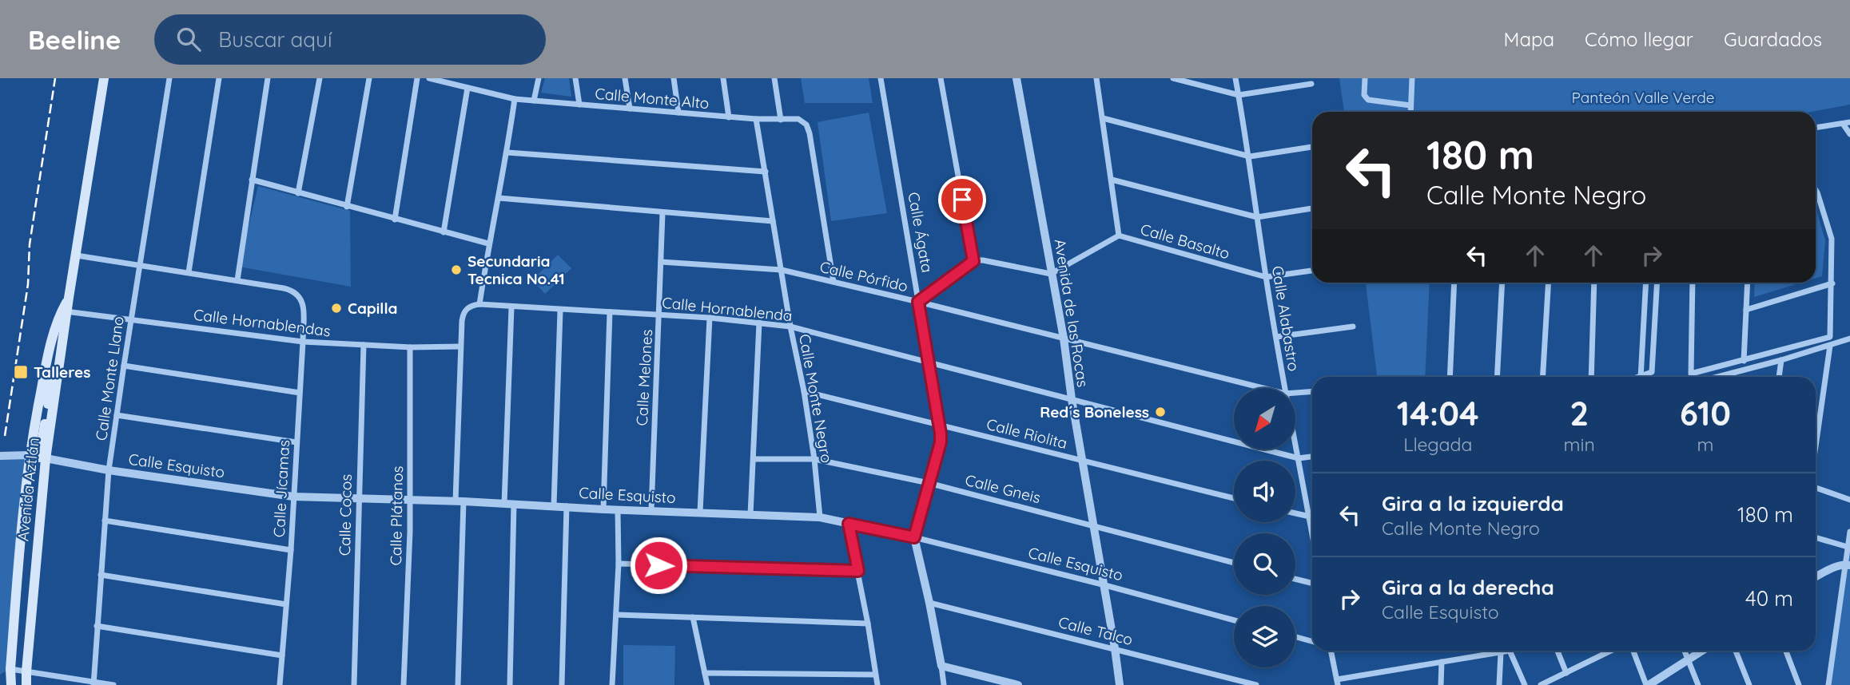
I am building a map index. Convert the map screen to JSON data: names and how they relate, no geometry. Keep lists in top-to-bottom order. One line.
{"streets":{"main road":["Avenida Aztlán"],"street":["Calle Monte Alto","Calle Ágata","Calle Basalto","Calle Pórfido","Calle Hornablenda","Avenida de las Rocas","Calle Alabastro","Calle Hornablendas","Calle Melones","Calle Monte Llano","Calle Monte Negro","Calle Riolita","Calle Esquisto","Calle Jícamas","Calle Gneis","Calle Cocos","Calle Plátanos","Calle Talco"]},"crossings":[["Calle Monte Alto","Calle Pórfido"],["Calle Monte Alto","Calle Monte Negro"],["Calle Ágata","Calle Pórfido"],["Calle Ágata","Calle Hornablenda"],["Calle Ágata","Calle Riolita"],["Calle Ágata","Calle Esquisto"],["Calle Ágata","Calle Gneis"],["Calle Ágata","Calle Talco"],["Calle Basalto","Avenida de las Rocas"],["Calle Basalto","Calle Alabastro"],["Calle Pórfido","Avenida de las Rocas"],["Calle Pórfido","Calle Melones"],["Calle Pórfido","Calle Monte Negro"],["Calle Hornablenda","Avenida de las Rocas"],["Calle Hornablenda","Calle Alabastro"],["Calle Hornablenda","Calle Melones"],["Calle Hornablenda","Calle Monte Negro"],["Avenida de las Rocas","Calle Riolita"],["Avenida de las Rocas","Calle Esquisto"],["Avenida de las Rocas","Calle Gneis"],["Avenida de las Rocas","Calle Talco"],["Calle Hornablendas","Calle Monte Llano"],["Calle Hornablendas","Calle Jícamas"],["Calle Hornablendas","Avenida Aztlán"],["Calle Hornablendas","Calle Cocos"],["Calle Hornablendas","Calle Plátanos"],["Calle Melones","Calle Esquisto"],["Calle Monte Llano","Calle Esquisto"],["Calle Monte Negro","Calle Riolita"],["Calle Monte Negro","Calle Esquisto"],["Calle Monte Negro","Calle Gneis"],["Calle Esquisto","Calle Jícamas"],["Calle Esquisto","Avenida Aztlán"],["Calle Esquisto","Calle Cocos"],["Calle Esquisto","Calle Plátanos"]],"parks":["Panteón Valle Verde"],"places":{"other":["Secundaria Tecnica No.41","Capilla","Red´s Boneless"],"transit":["Talleres"]},"north":"bottom left","page":{"header":"Beeline","search":"Buscar aquí","nav":["Mapa","Cómo llegar","Guardados"],"turn":["180 m","Calle Monte Negro"],"eta":["14:04","Llegada","2","min","610","m"],"list":[{"name":"Gira a la izquierda","note":"Calle Monte Negro","value":"180 m"},{"name":"Gira a la derecha","note":"Calle Esquisto","value":"40 m"}]}}
